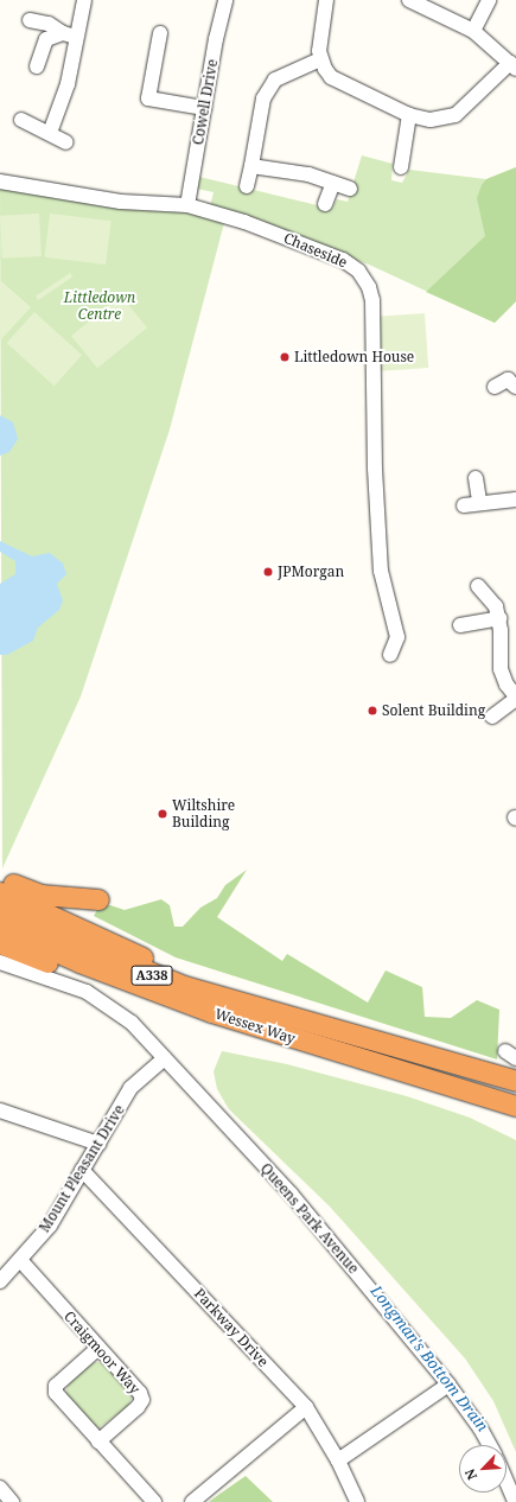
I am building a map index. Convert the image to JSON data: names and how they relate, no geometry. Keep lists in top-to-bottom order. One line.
{"streets":{"highway":["A338","Wessex Way"],"street":["Cowell Drive","Chaseside","Mount Pleasant Drive","Queens Park Avenue","Parkway Drive","Craigmoor Way"]},"crossings":[["Cowell Drive","Chaseside"],["Mount Pleasant Drive","Queens Park Avenue"],["Mount Pleasant Drive","Parkway Drive"],["Mount Pleasant Drive","Craigmoor Way"]],"water":["Longman's Bottom Drain"],"parks":["Littledown Centre"],"places":["Littledown House","JPMorgan","Solent Building","Wiltshire Building"],"north":"bottom left"}
